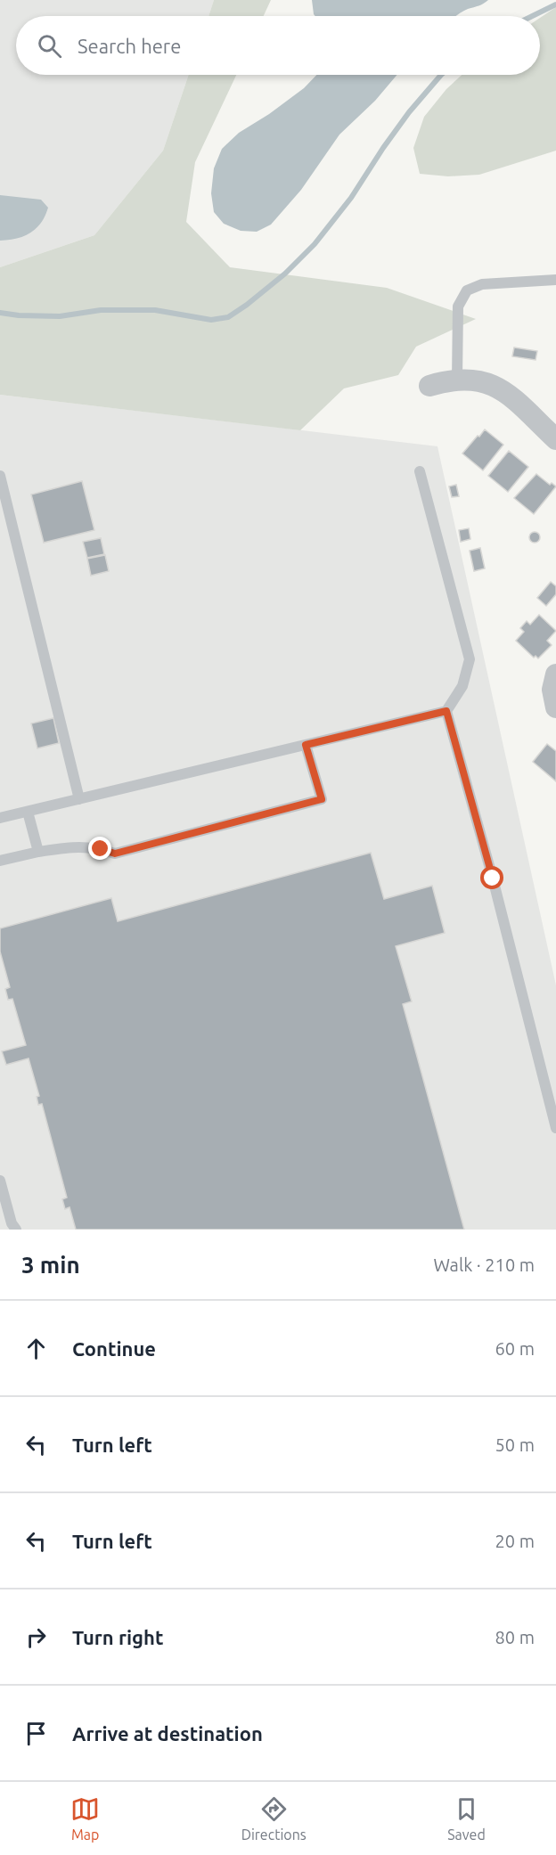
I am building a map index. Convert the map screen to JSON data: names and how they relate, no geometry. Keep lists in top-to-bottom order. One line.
{"page":{"search":"Search here","heading":["3 min","Walk · 210 m"],"list":[["Continue","60 m"],["Turn left","50 m"],["Turn left","20 m"],["Turn right","80 m"],"Arrive at destination"],"nav":["Map","Directions","Saved"]}}
